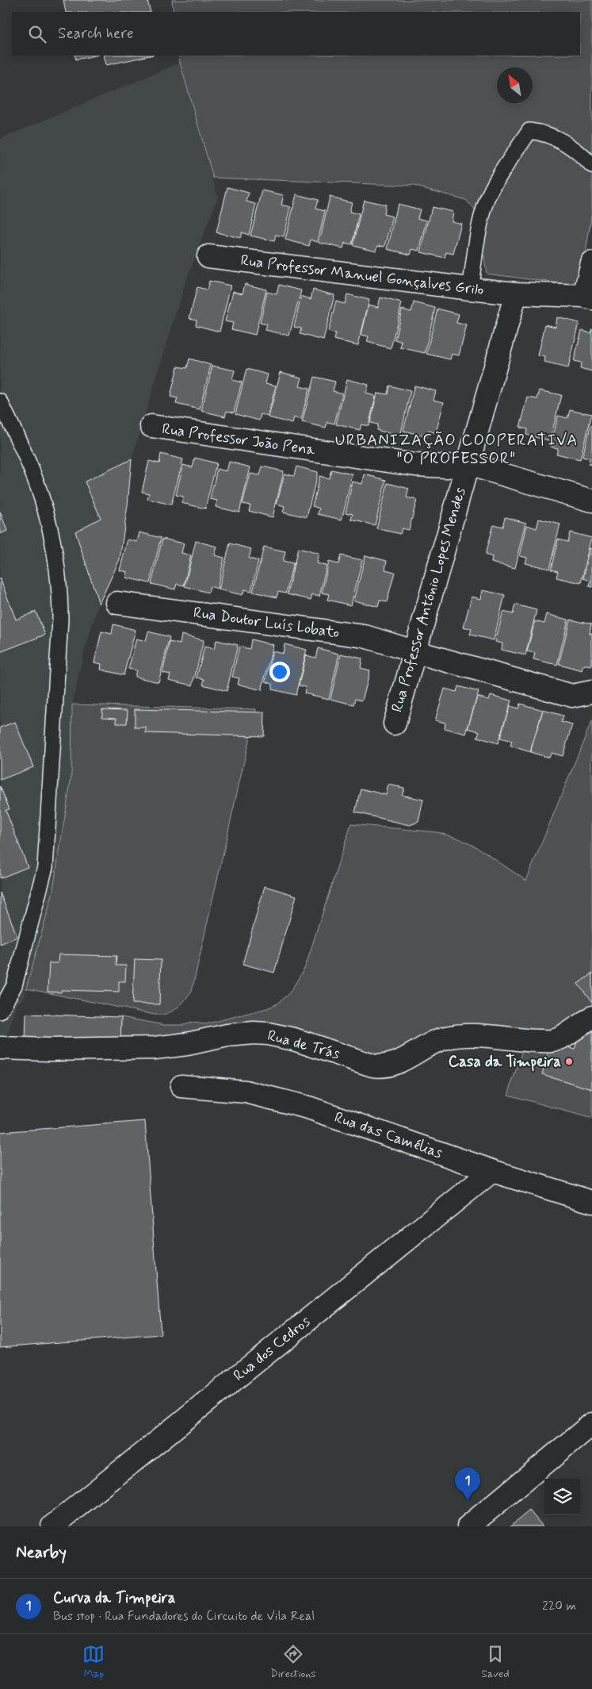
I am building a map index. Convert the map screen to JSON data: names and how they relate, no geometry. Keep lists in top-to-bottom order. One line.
{"streets":{"street":["Rua Professor Manuel Gonçalves Grilo","Rua Professor João Pena","Rua Professor António Lopes Mendes","Rua Doutor Luís Lobato","Rua de Trás","Rua das Camélias","Rua dos Cedros"]},"crossings":[["Rua Professor Manuel Gonçalves Grilo","Rua Professor António Lopes Mendes"],["Rua Professor João Pena","Rua Professor António Lopes Mendes"],["Rua Professor António Lopes Mendes","Rua Doutor Luís Lobato"],["Rua das Camélias","Rua dos Cedros"]],"districts":["URBANIZAÇÃO COOPERATIVA \"O PROFESSOR\""],"places":["Casa da Timpeira"],"north":"top left","page":{"search":"Search here","pins":"1","heading":"Nearby","list":[{"mark":"1","name":"Curva da Timpeira","note":"Bus stop · Rua Fundadores do Circuito de Vila Real","value":"220 m"}],"nav":["Map","Directions","Saved"]}}
